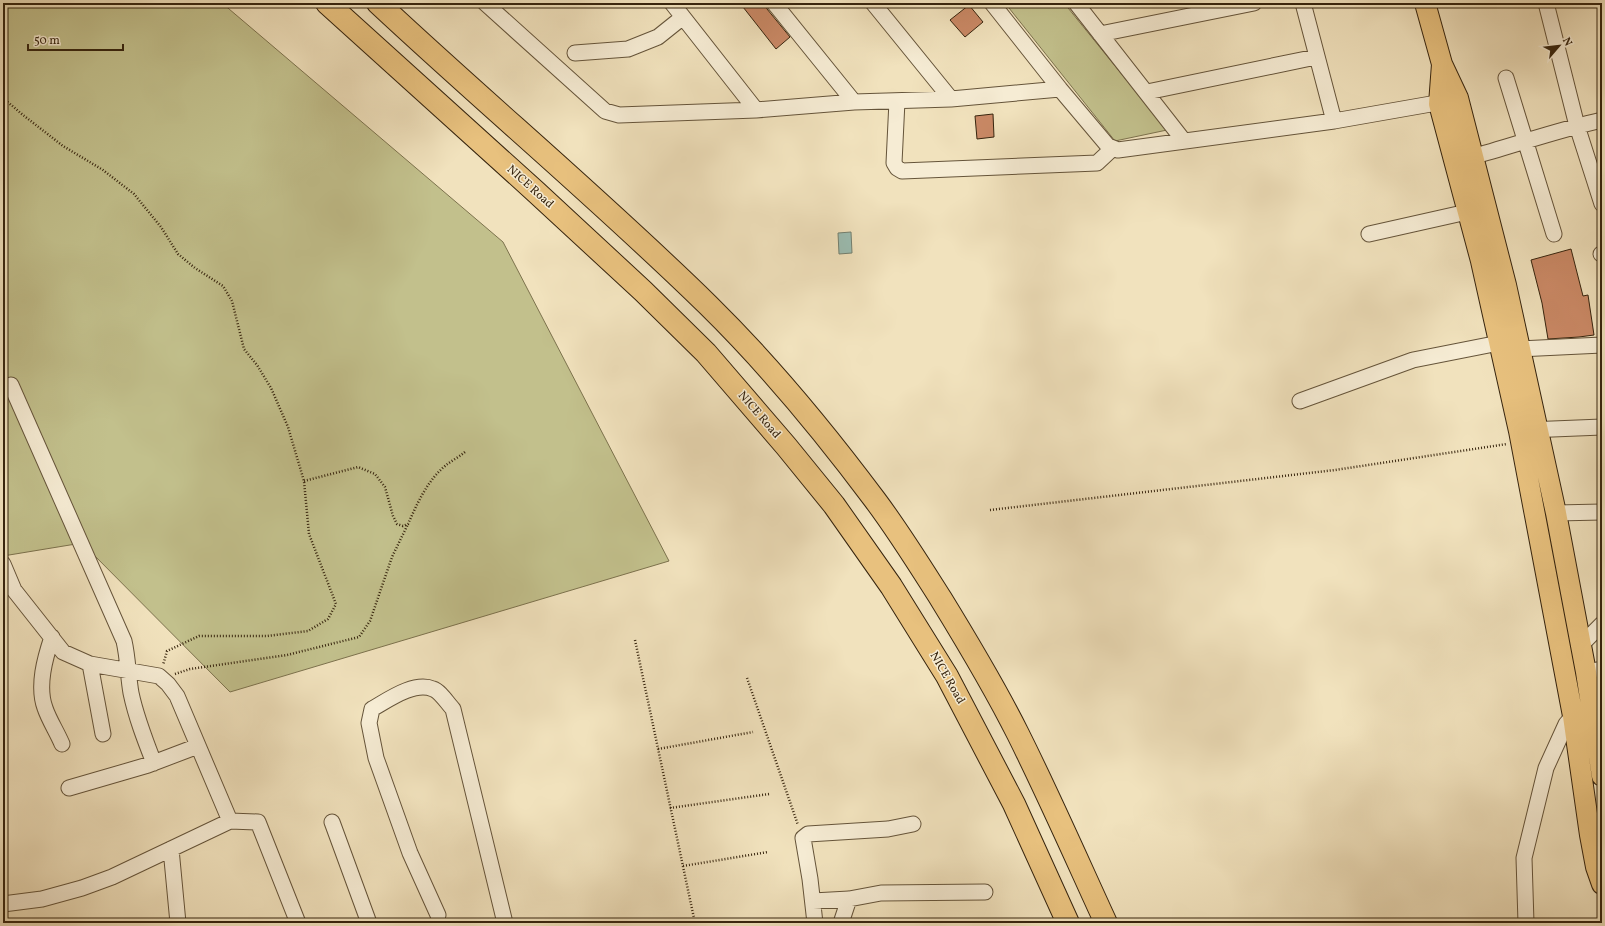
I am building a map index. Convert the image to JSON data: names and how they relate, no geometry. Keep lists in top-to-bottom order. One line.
{"streets":{"highway":["NICE Road"]},"scale_bar":"50 m","north":"top right"}
